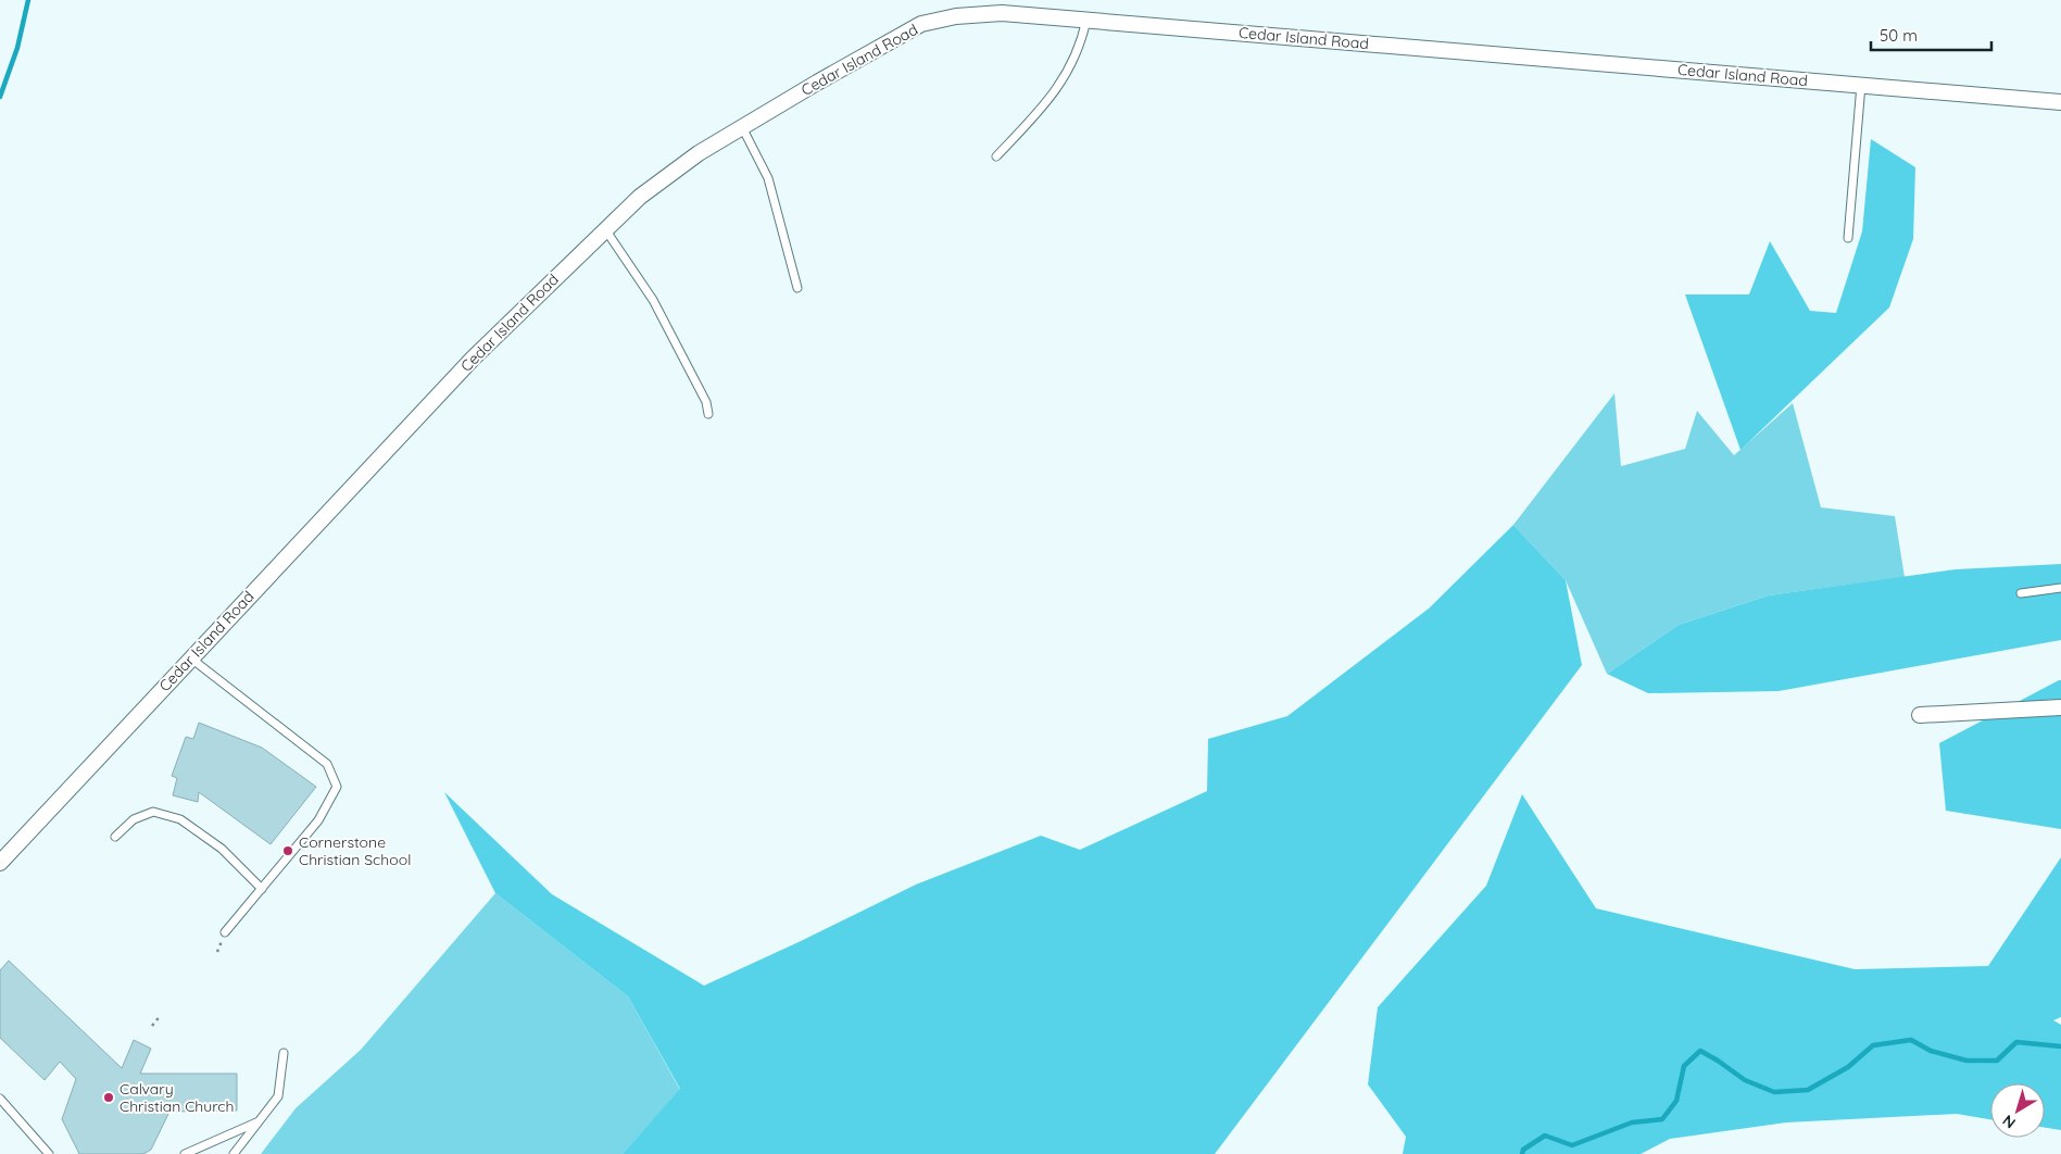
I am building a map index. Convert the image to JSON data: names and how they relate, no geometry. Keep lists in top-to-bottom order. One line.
{"streets":{"street":["Cedar Island Road"]},"places":["Cornerstone Christian School","Calvary Christian Church"],"scale_bar":"50 m","north":"bottom left"}
